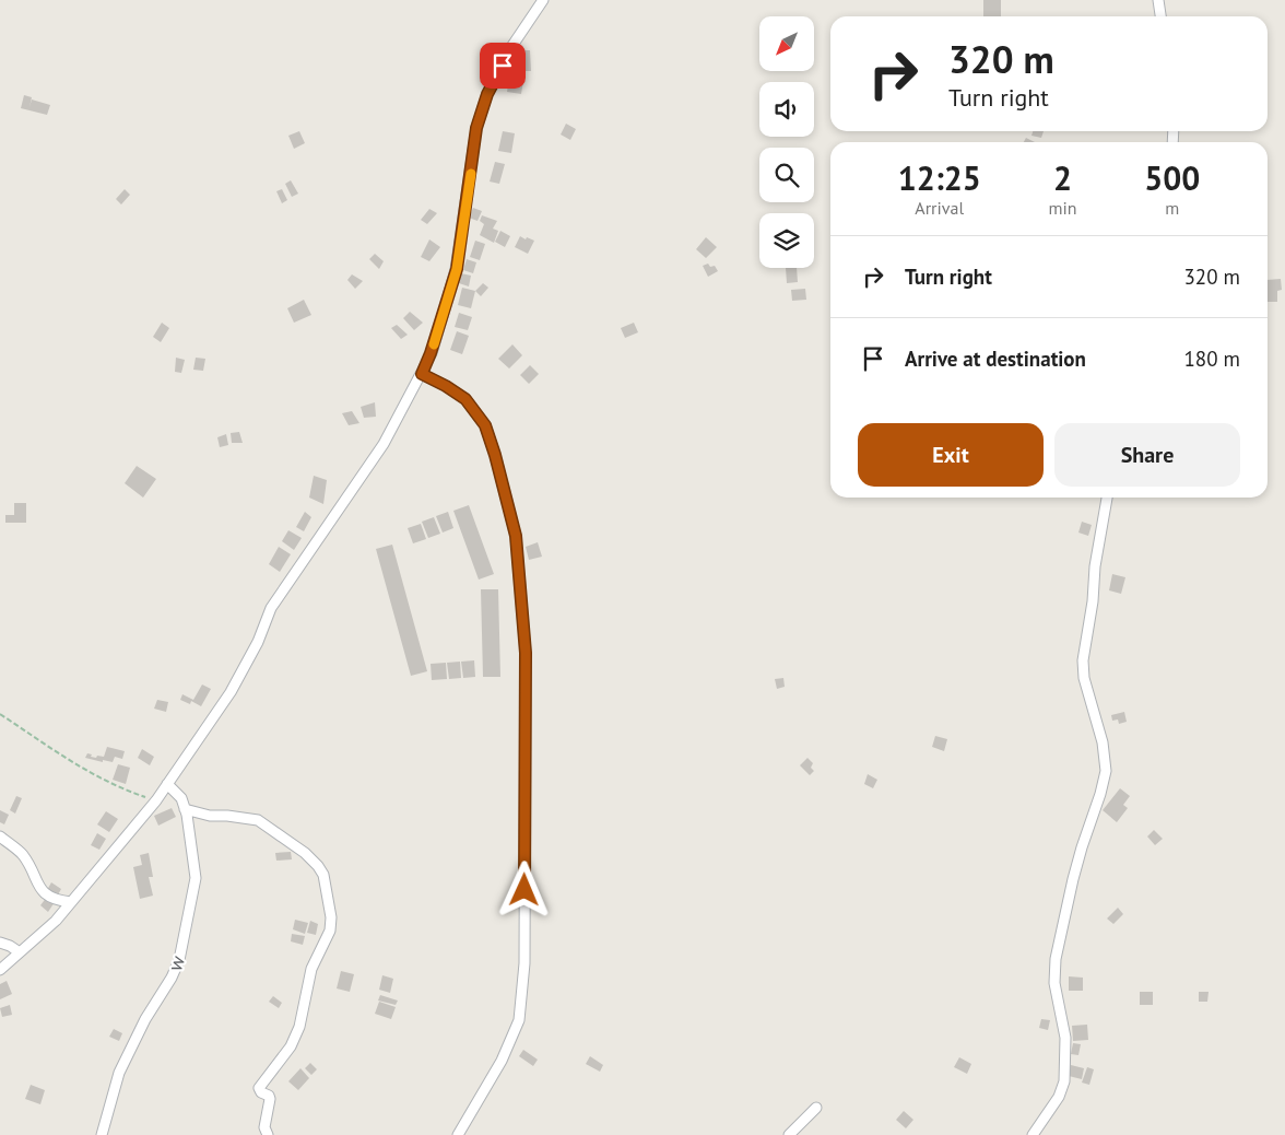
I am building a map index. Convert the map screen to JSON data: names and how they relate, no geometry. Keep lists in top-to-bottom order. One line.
{"streets":{"street":["w"]},"north":"bottom left","page":{"turn":["320 m","Turn right"],"eta":["12:25","Arrival","2","min","500","m"],"list":[{"name":"Turn right","value":"320 m"},{"name":"Arrive at destination","value":"180 m"}],"buttons":["Exit","Share"]}}
